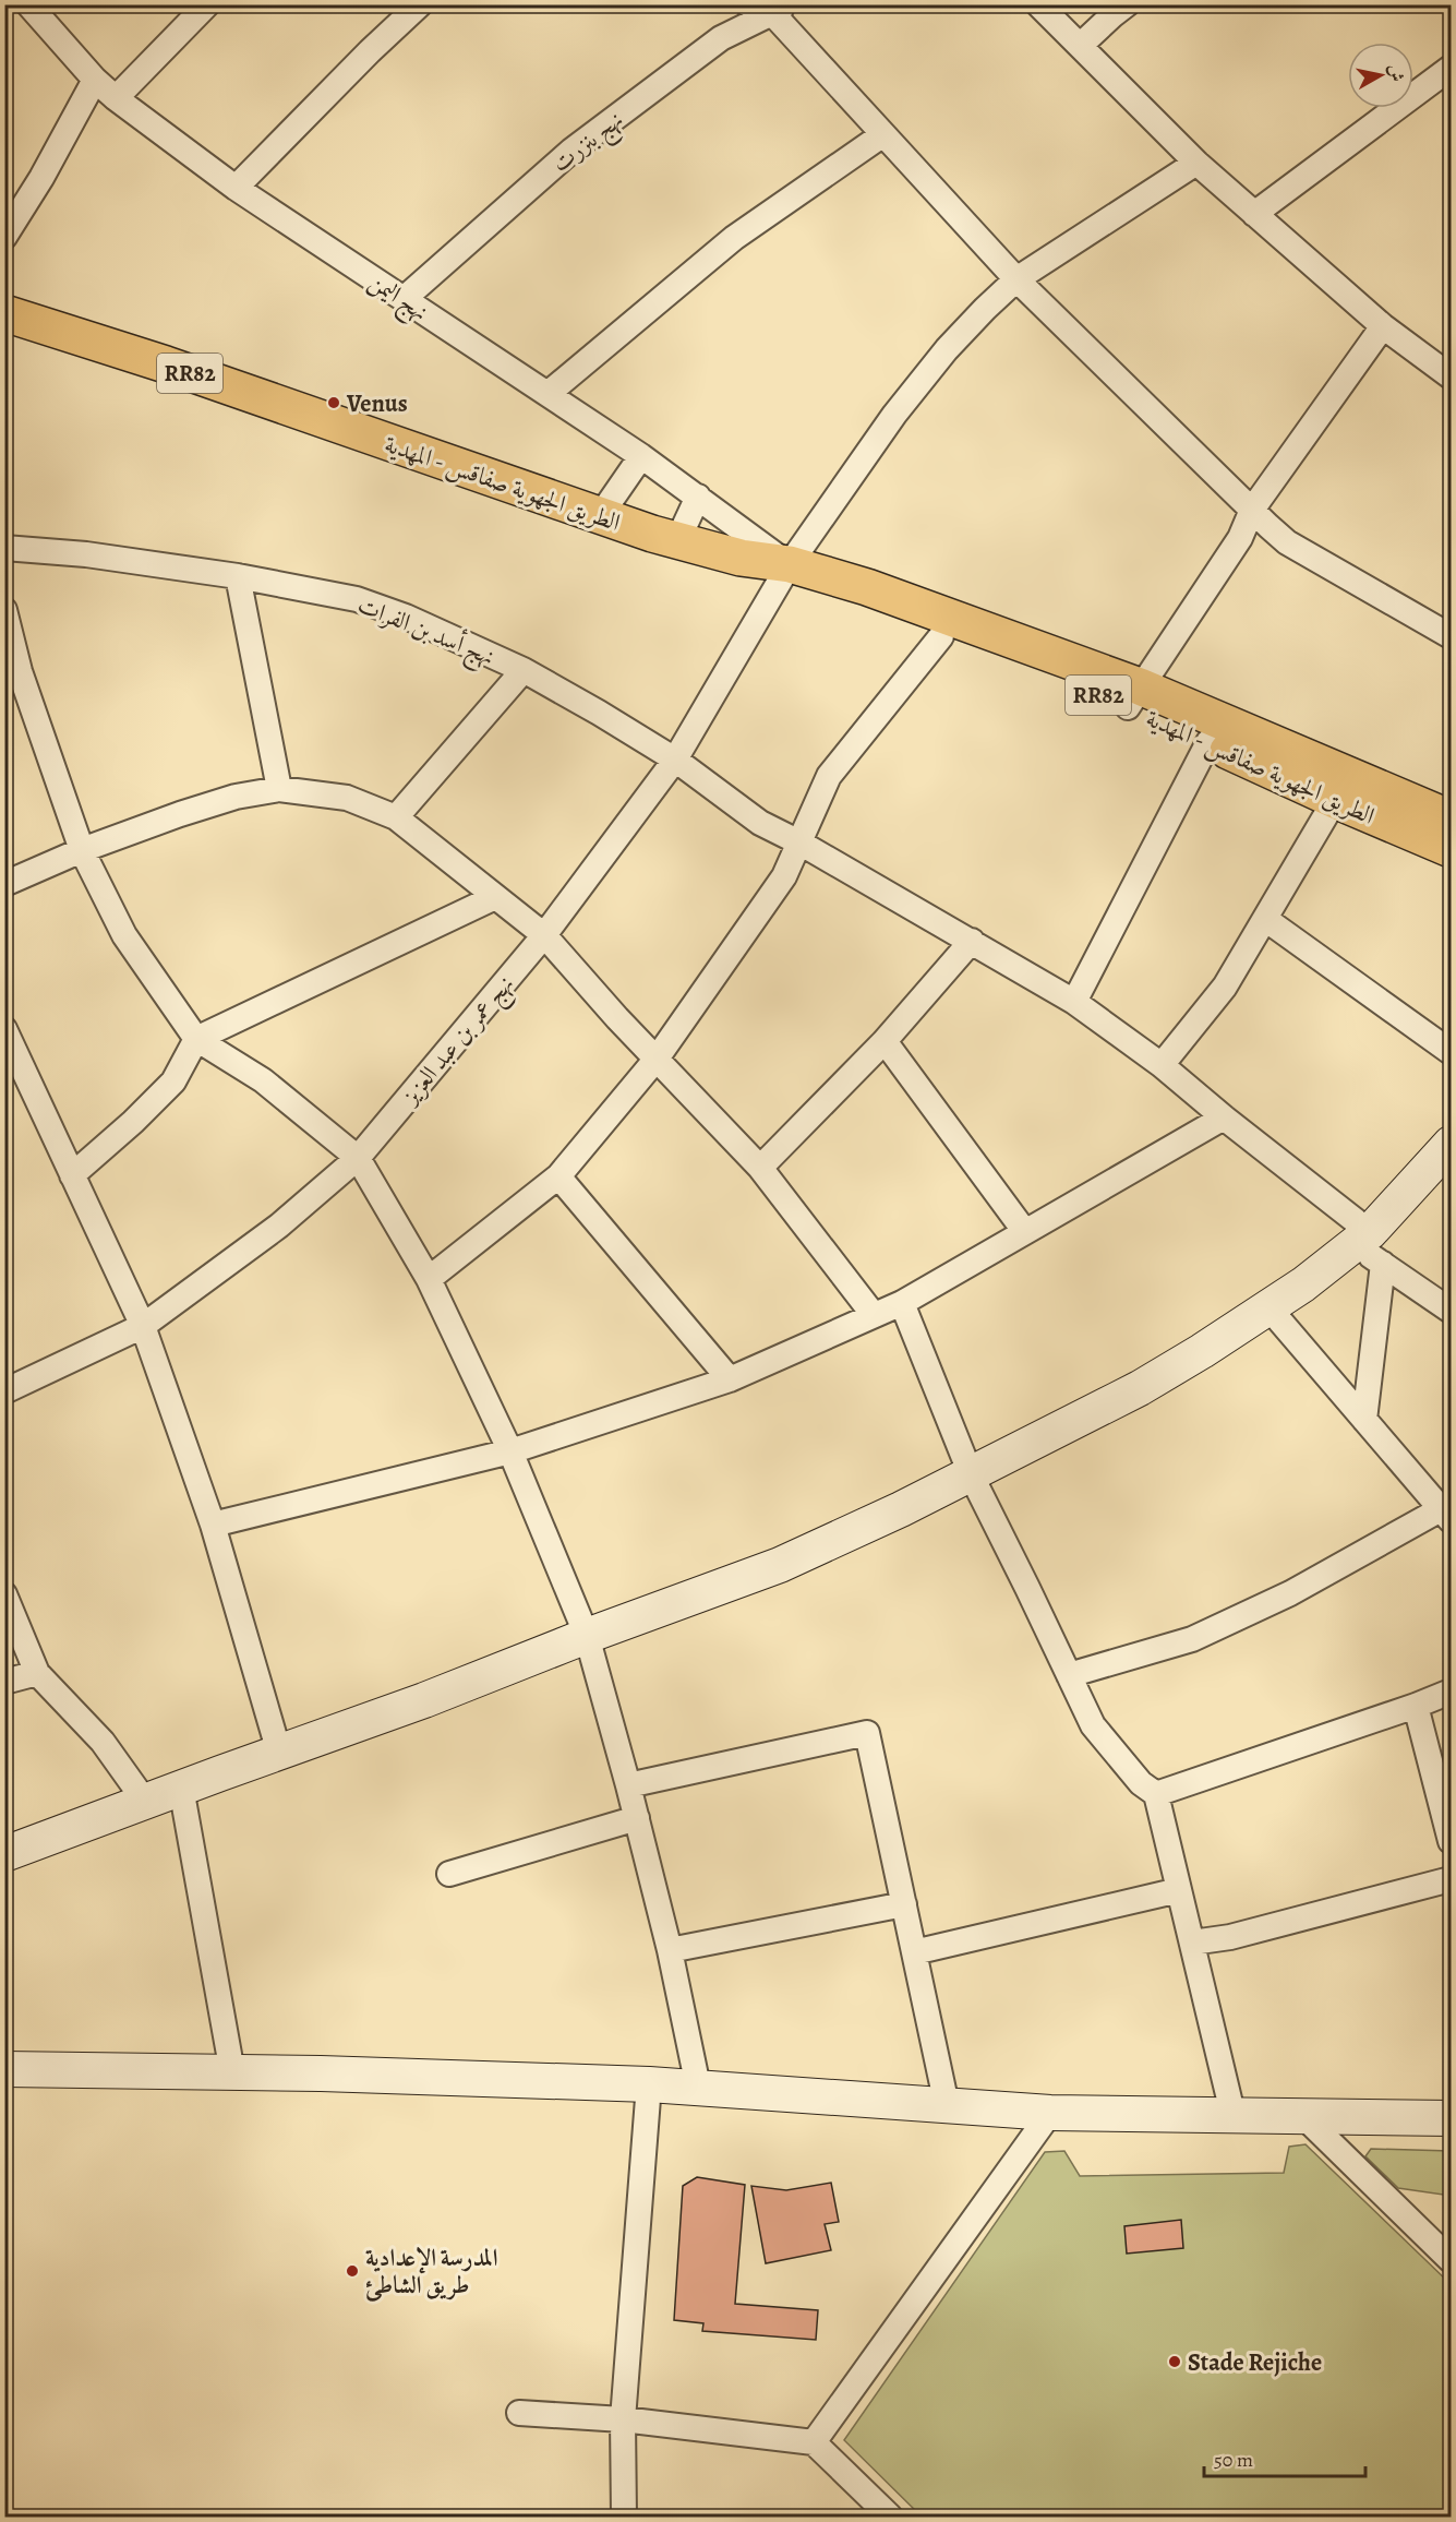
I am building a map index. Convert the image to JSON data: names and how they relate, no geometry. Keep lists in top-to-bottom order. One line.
{"streets":{"main road":["RR82","الطريق الجهوية صفاقس - المهدية"],"street":["نهج بنزرت","نهج اليمن","نهج أسد بن الفرات","نهج عمر بن عبد العزيز"]},"crossings":[["نهج بنزرت","نهج اليمن"],["نهج اليمن","الطريق الجهوية صفاقس - المهدية"],["نهج اليمن","نهج عمر بن عبد العزيز"],["الطريق الجهوية صفاقس - المهدية","نهج عمر بن عبد العزيز"],["نهج أسد بن الفرات","نهج عمر بن عبد العزيز"]],"places":["Venus","المدرسة الإعدادية طريق الشاطئ","Stade Rejiche"],"scale_bar":"50 m","north":"right"}
